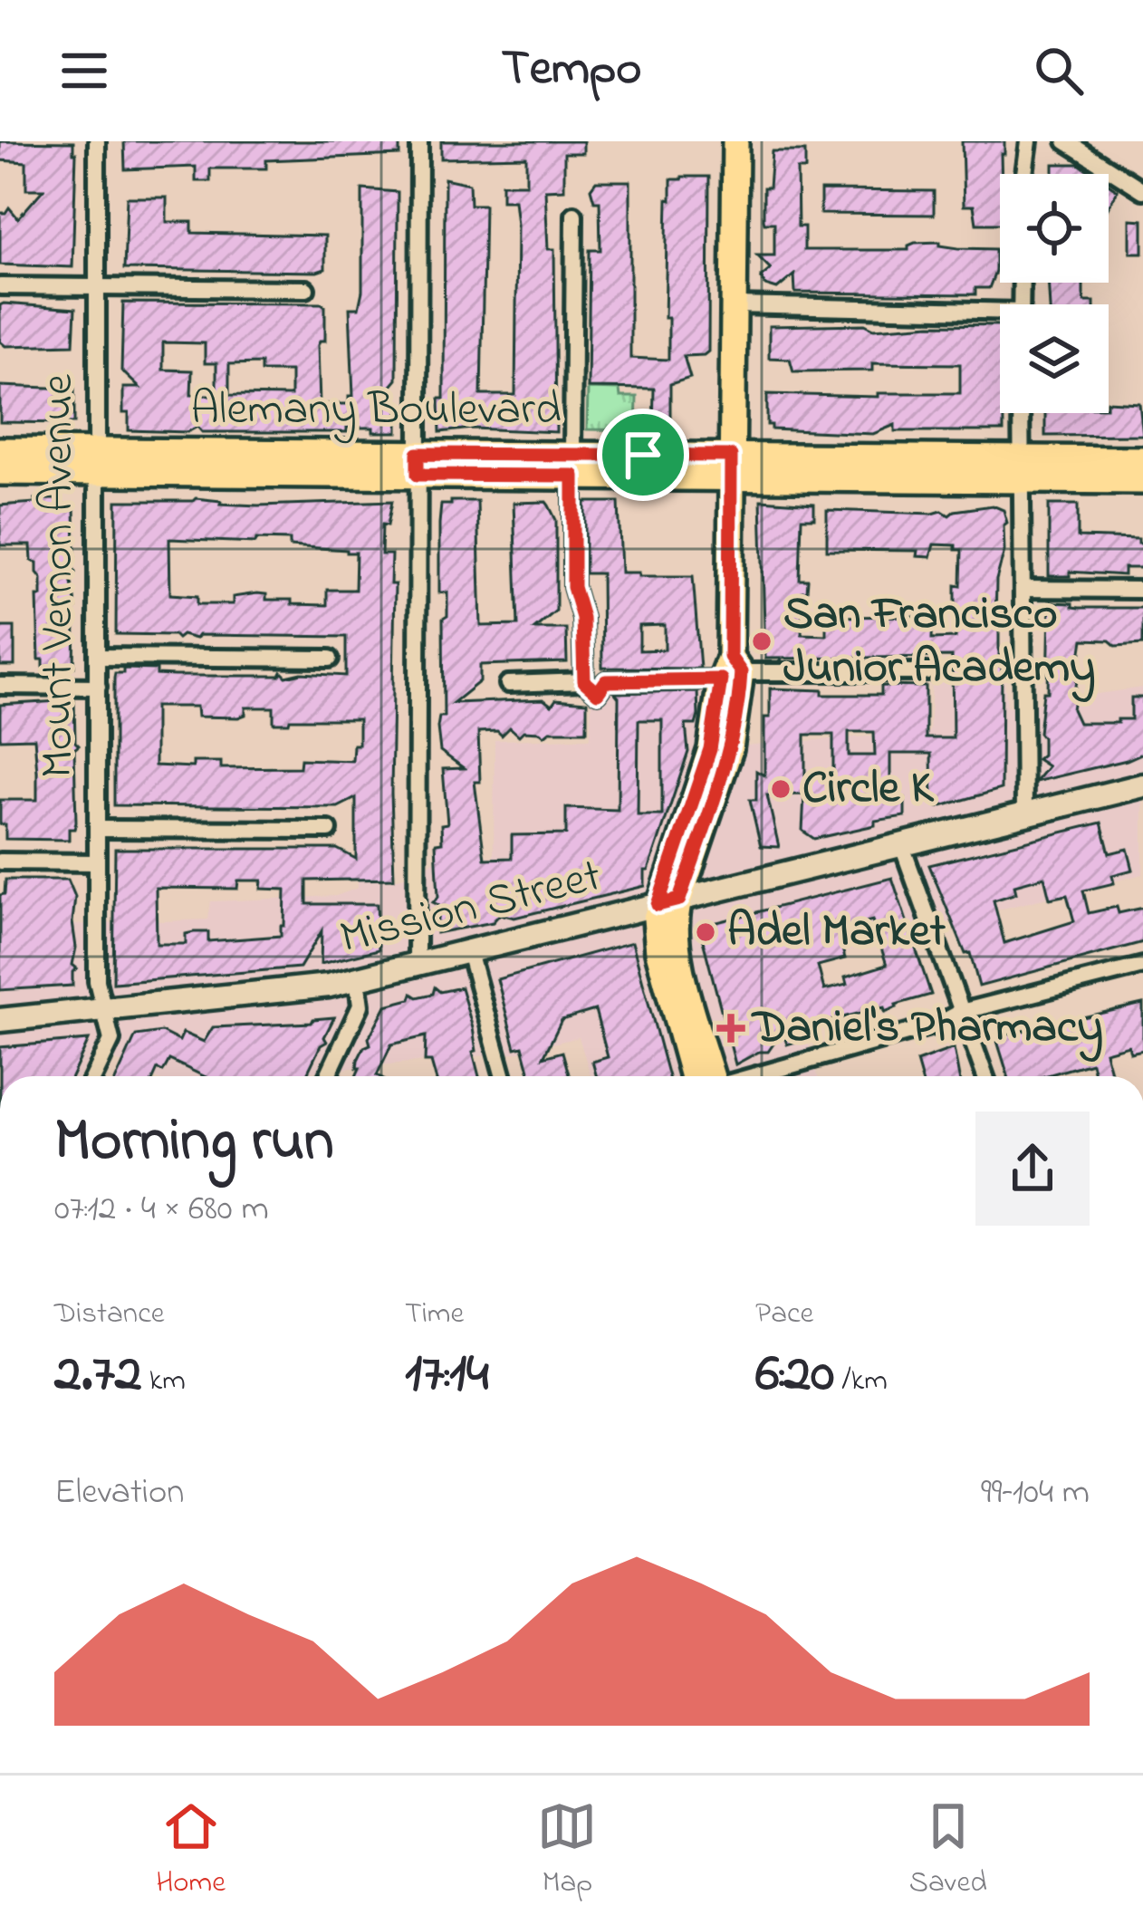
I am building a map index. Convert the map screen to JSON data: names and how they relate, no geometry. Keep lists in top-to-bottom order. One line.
{"streets":{"main road":["Alemany Boulevard","Mission Street"],"street":["Mount Vernon Avenue"]},"crossings":[["Alemany Boulevard","Mount Vernon Avenue"],["Mount Vernon Avenue","Mission Street"]],"places":{"other":["San Francisco Junior Academy","Circle K","Adel Market"],"health":["Daniel's Pharmacy"]},"page":{"header":"Tempo","heading":["Morning run","07:12 · 4 × 680 m"],"stats":[["Distance","2.72 km"],["Time","17:14"],["Pace","6:20 /km"]],"chart":["Elevation","99–104 m"],"tabs":["Home","Map","Saved"]}}
